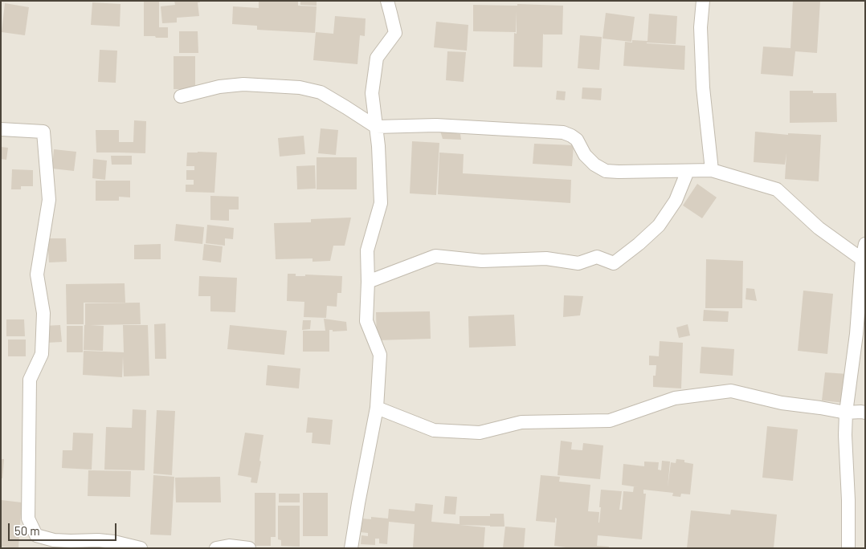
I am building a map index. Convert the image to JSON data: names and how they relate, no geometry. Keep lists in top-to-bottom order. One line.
{"scale_bar":"50 m"}
